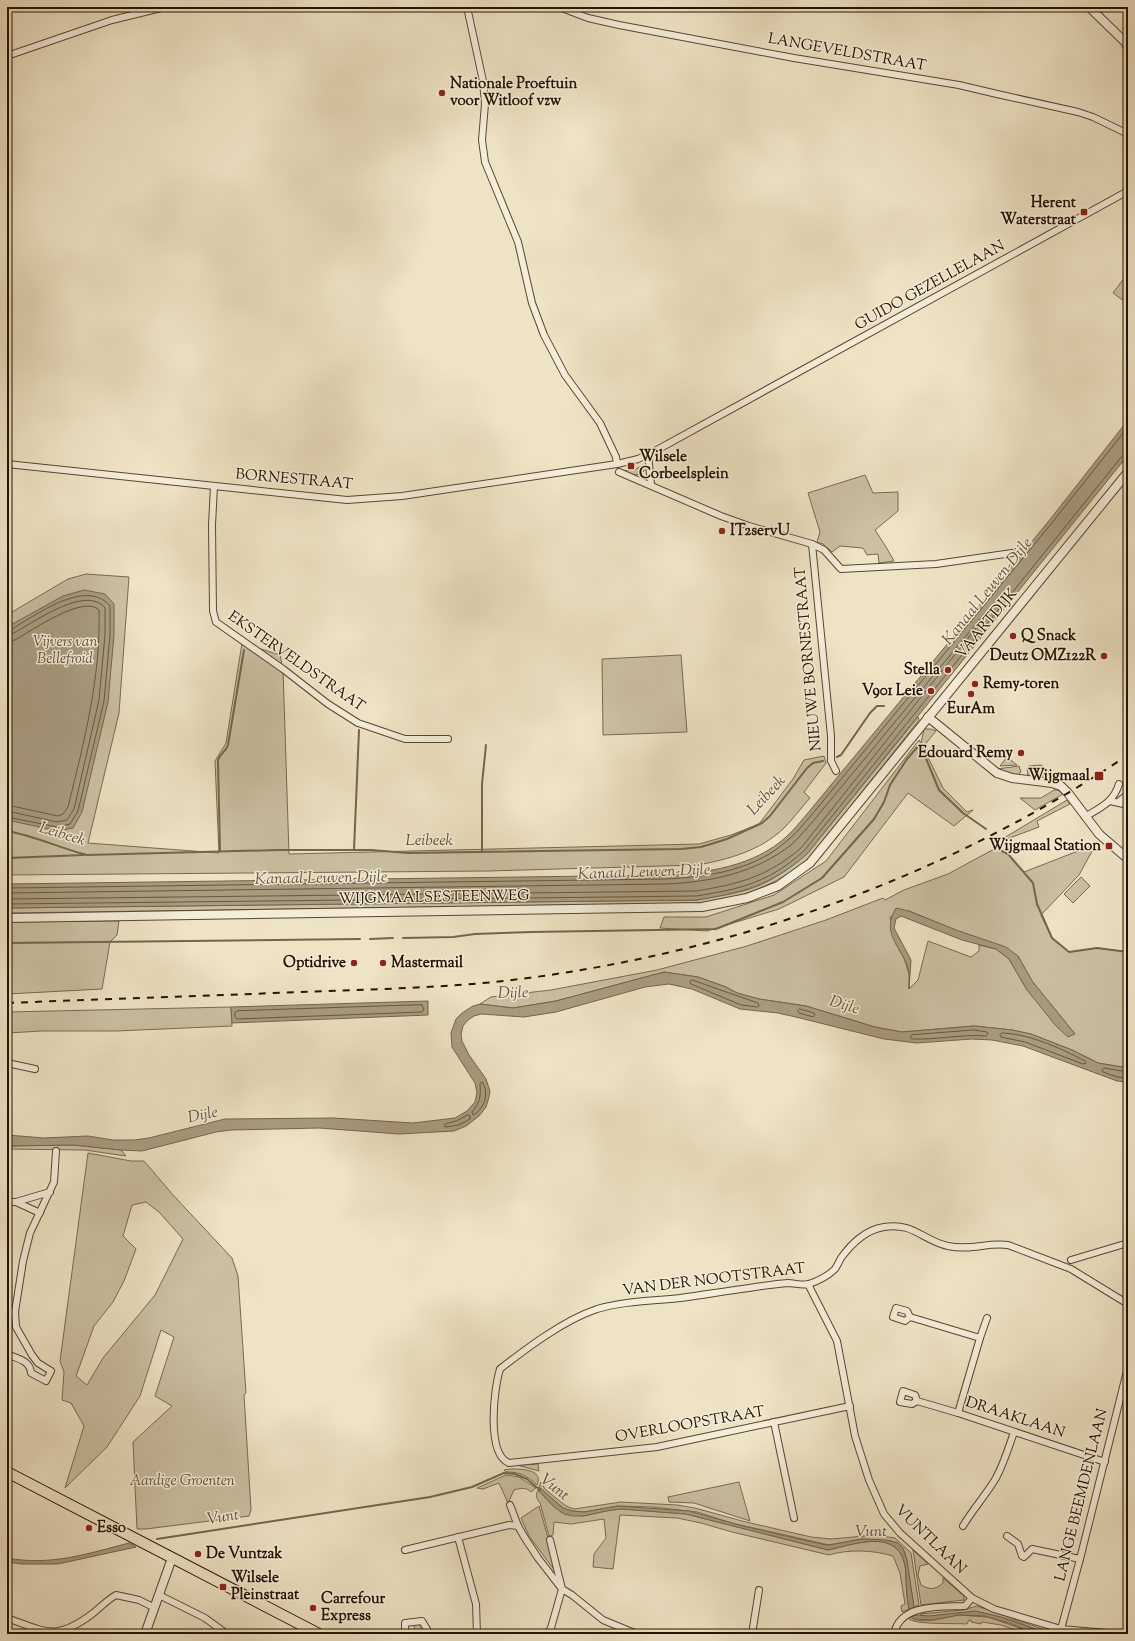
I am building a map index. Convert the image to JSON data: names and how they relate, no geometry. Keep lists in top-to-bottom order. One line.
{"streets":{"street":["LANGEVELDSTRAAT","GUIDO GEZELLELAAN","BORNESTRAAT","VAARTDIJK","NIEUWE BORNESTRAAT","EKSTERVELDSTRAAT","WIJGMAALSESTEENWEG","VAN DER NOOTSTRAAT","DRAAKLAAN","OVERLOOPSTRAAT","LANGE BEEMDENLAAN","VUNTLAAN"]},"crossings":[["GUIDO GEZELLELAAN","BORNESTRAAT"],["BORNESTRAAT","EKSTERVELDSTRAAT"],["VAARTDIJK","WIJGMAALSESTEENWEG"],["VAN DER NOOTSTRAAT","OVERLOOPSTRAAT"],["VAN DER NOOTSTRAAT","VUNTLAAN"],["DRAAKLAAN","LANGE BEEMDENLAAN"],["OVERLOOPSTRAAT","VUNTLAAN"],["LANGE BEEMDENLAAN","VUNTLAAN"]],"water":["Kanaal Leuven-Dijle","Leibeek","Dijle","Vunt"],"parks":["Vijvers van Bellefroid","Aardige Groenten"],"places":{"other":["Nationale Proeftuin voor Witloof vzw","IT2servU","Q Snack","Deutz OMZ122R","Stella","Remy-toren","V901 Leie","EurAm","Edouard Remy","Optidrive","Mastermail","Esso","De Vuntzak","Carrefour Express"],"transit":["Herent Waterstraat","Wilsele Corbeelsplein","Wijgmaal","Wijgmaal Station","Wilsele Pleinstraat"]}}
